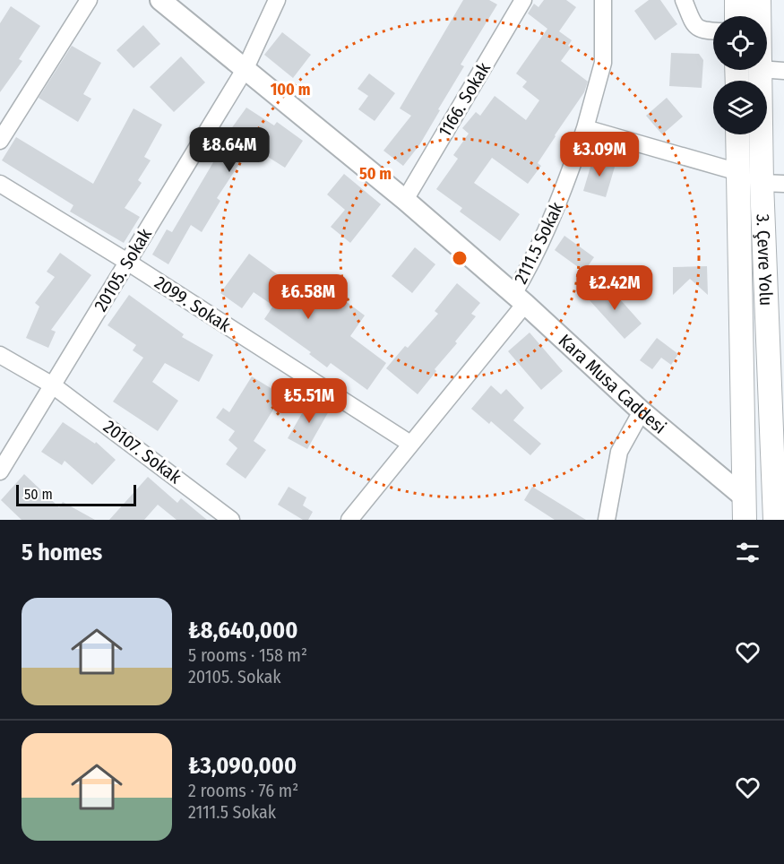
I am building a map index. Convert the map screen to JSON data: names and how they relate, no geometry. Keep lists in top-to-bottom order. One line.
{"streets":{"main road":["3. Çevre Yolu"],"street":["1166. Sokak","2111.5 Sokak","20105. Sokak","2099. Sokak","Kara Musa Caddesi","20107. Sokak"]},"crossings":[["1166. Sokak","Kara Musa Caddesi"],["2111.5 Sokak","2099. Sokak"],["2111.5 Sokak","Kara Musa Caddesi"],["3. Çevre Yolu","Kara Musa Caddesi"],["20105. Sokak","2099. Sokak"],["20105. Sokak","Kara Musa Caddesi"],["20105. Sokak","20107. Sokak"]],"scale_bar":"50 m","page":{"price":["₺8.64M","₺3.09M","₺2.42M","₺6.58M","₺5.51M"],"scale":"50 m","heading":"5 homes","list":[{"name":"₺8,640,000","note":"5 rooms · 158 m² · 20105. Sokak"},{"name":"₺3,090,000","note":"2 rooms · 76 m² · 2111.5 Sokak"}]},"rings":["100 m","50 m"]}
